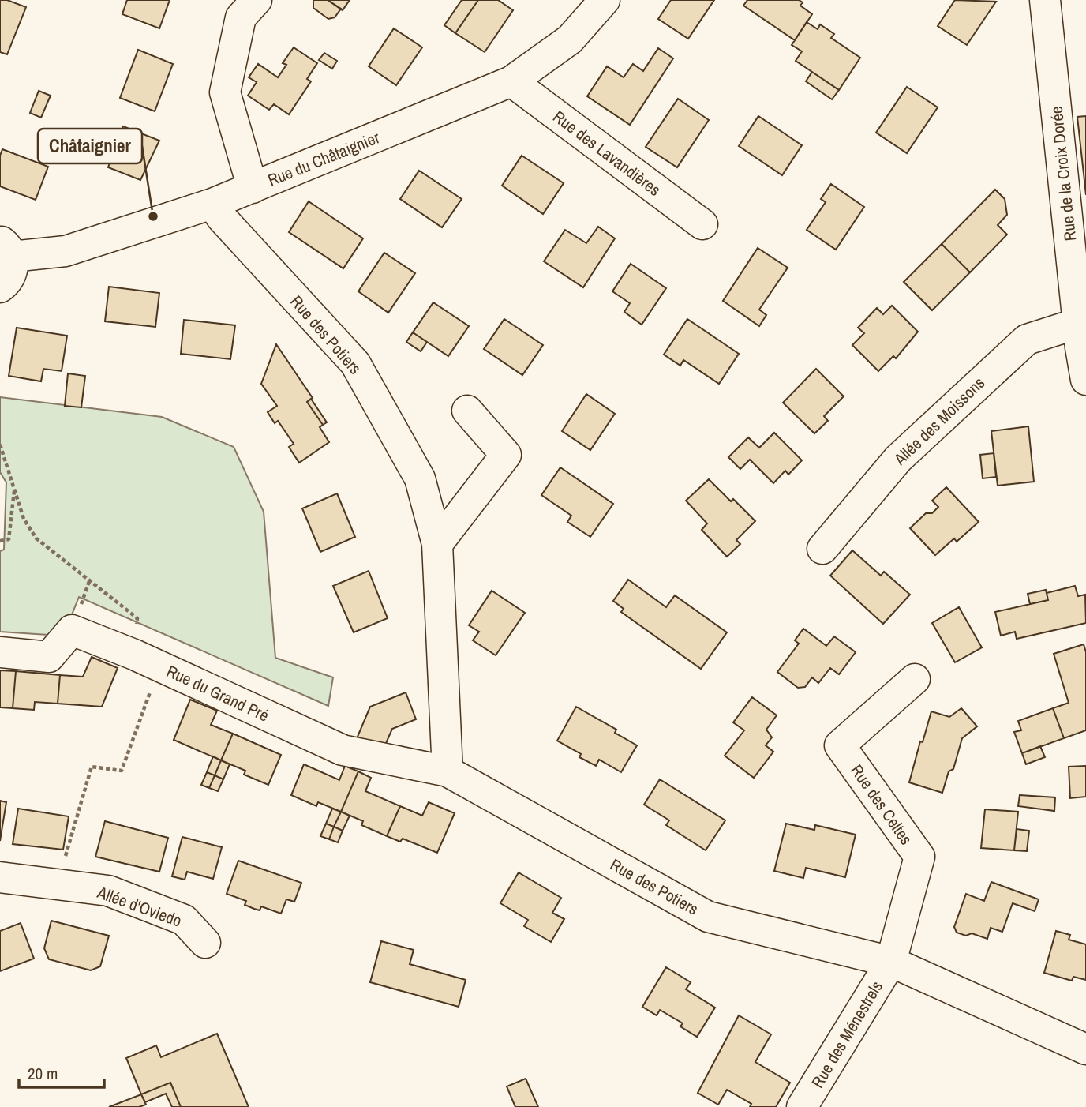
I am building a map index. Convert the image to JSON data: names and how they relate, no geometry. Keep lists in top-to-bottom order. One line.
{"streets":{"street":["Rue des Lavandières","Rue du Châtaignier","Rue de la Croix Dorée","Rue des Potiers","Allée des Moissons","Rue du Grand Pré","Rue des Celtes","Allée d'Oviedo","Rue des Ménestrels"]},"crossings":[["Rue des Lavandières","Rue du Châtaignier"],["Rue du Châtaignier","Rue des Potiers"],["Rue de la Croix Dorée","Allée des Moissons"],["Rue des Potiers","Rue du Grand Pré"],["Rue des Potiers","Rue des Celtes"],["Rue des Potiers","Rue des Ménestrels"],["Rue des Celtes","Rue des Ménestrels"]],"places":["Châtaignier"],"scale_bar":"20 m"}
